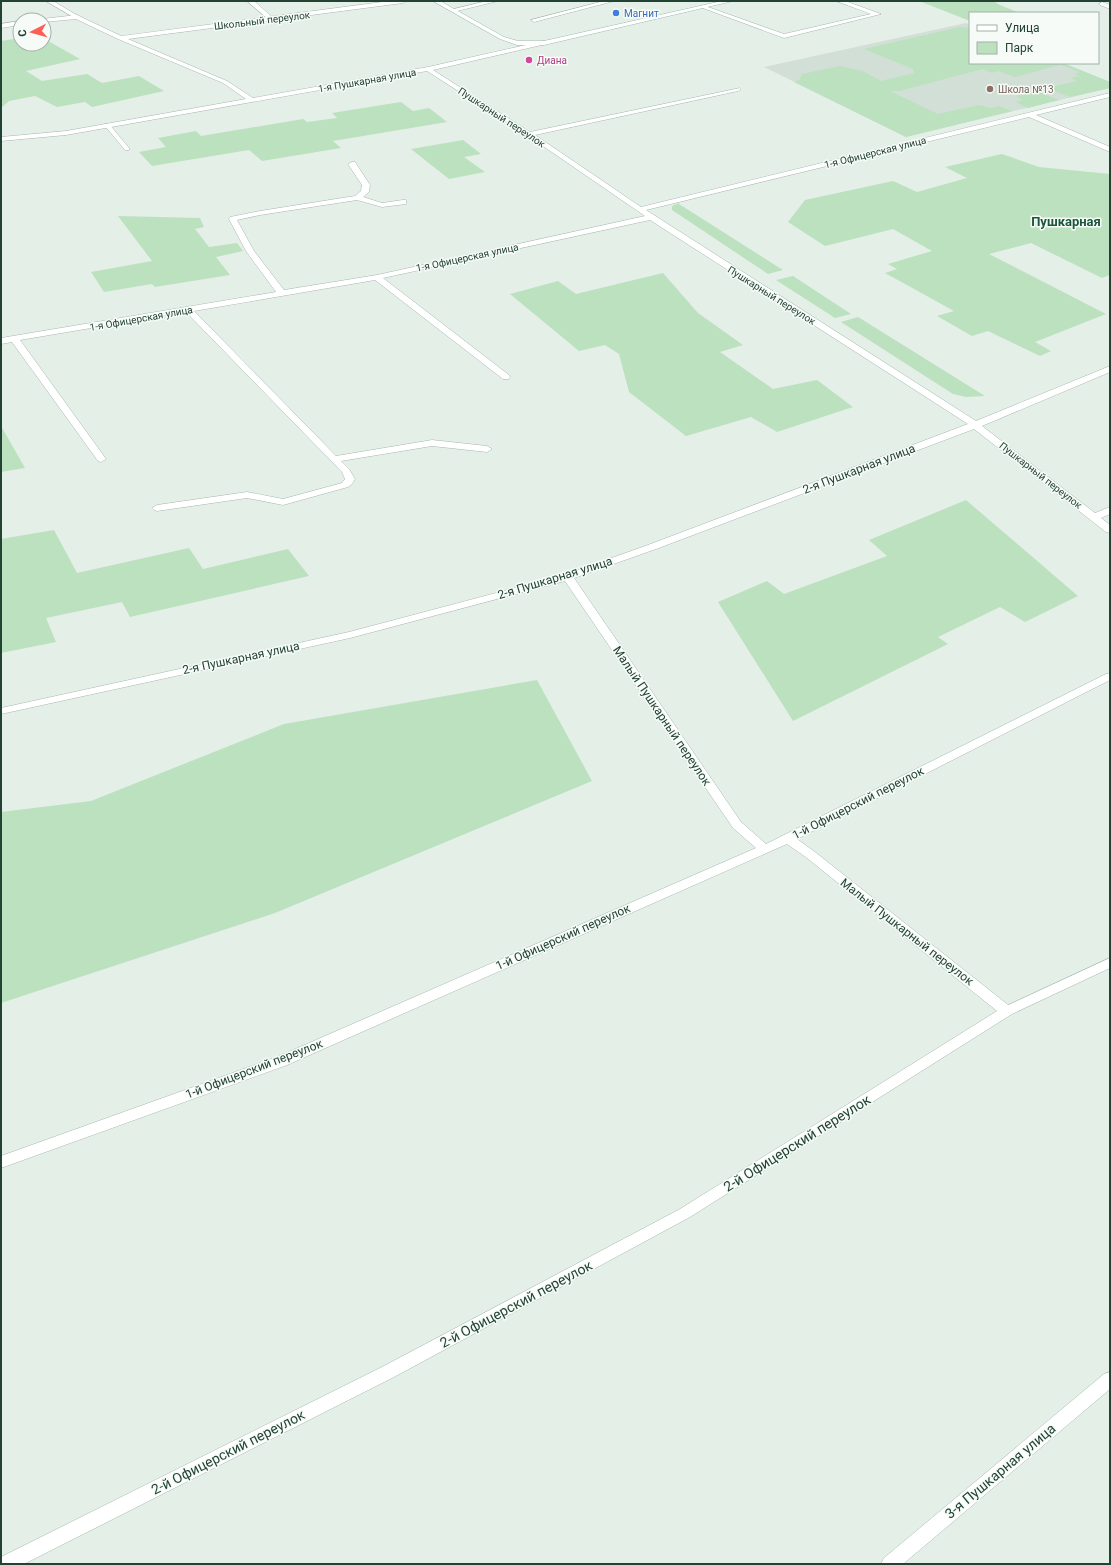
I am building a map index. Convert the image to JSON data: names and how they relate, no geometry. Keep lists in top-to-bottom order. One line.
{"streets":{"street":["Школьный переулок","1-я Пушкарная улица","Пушкарный переулок","1-я Офицерская улица","2-я Пушкарная улица","Малый Пушкарный переулок","1-й Офицерский переулок","2-й Офицерский переулок","3-я Пушкарная улица"]},"crossings":[["1-я Пушкарная улица","Пушкарный переулок"],["Пушкарный переулок","1-я Офицерская улица"],["Пушкарный переулок","2-я Пушкарная улица"],["2-я Пушкарная улица","Малый Пушкарный переулок"],["Малый Пушкарный переулок","1-й Офицерский переулок"],["Малый Пушкарный переулок","2-й Офицерский переулок"]],"districts":["Пушкарная"],"places":["Магнит","Диана","Школа №13"],"legend":["Улица","Парк"],"north":"left"}
